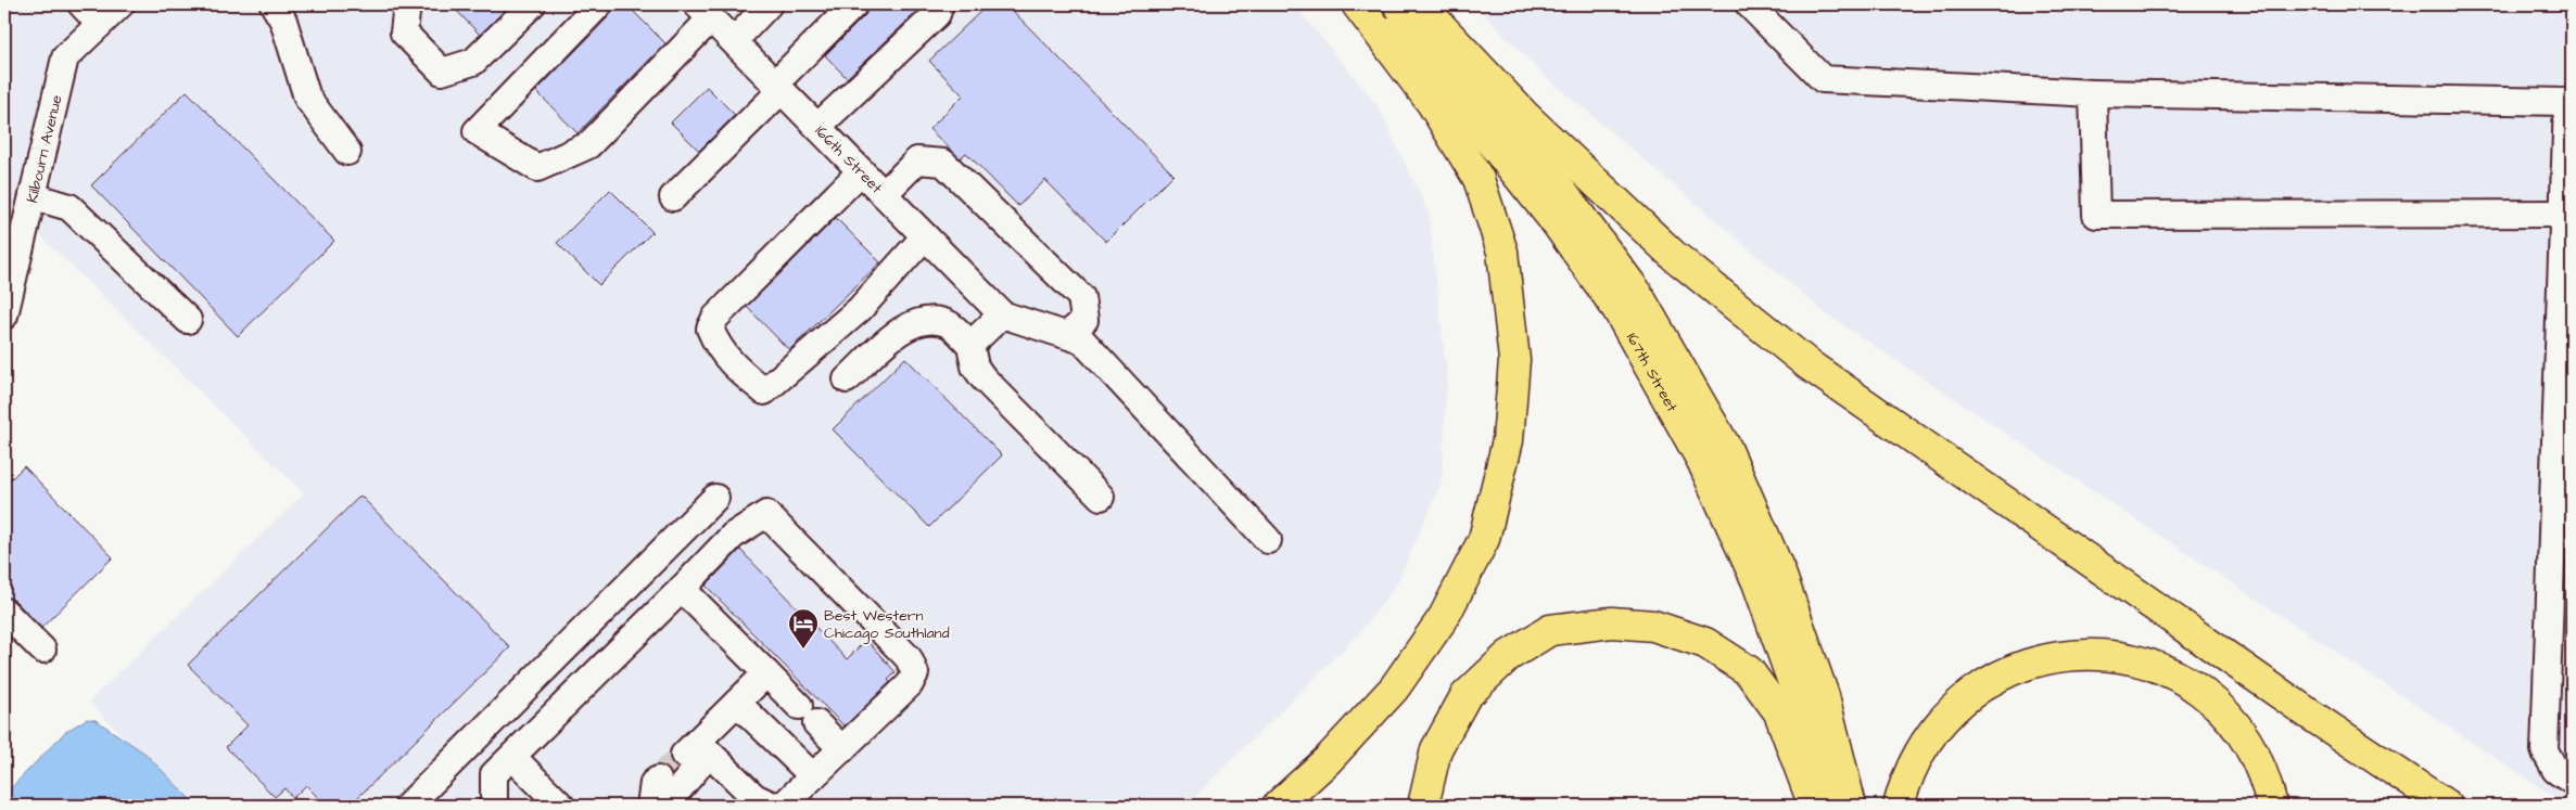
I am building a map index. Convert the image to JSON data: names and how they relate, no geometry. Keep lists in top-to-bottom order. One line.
{"streets":{"main road":["167th Street"],"street":["Kilbourn Avenue","166th Street"]},"places":{"hotel":["Best Western Chicago Southland"]}}
